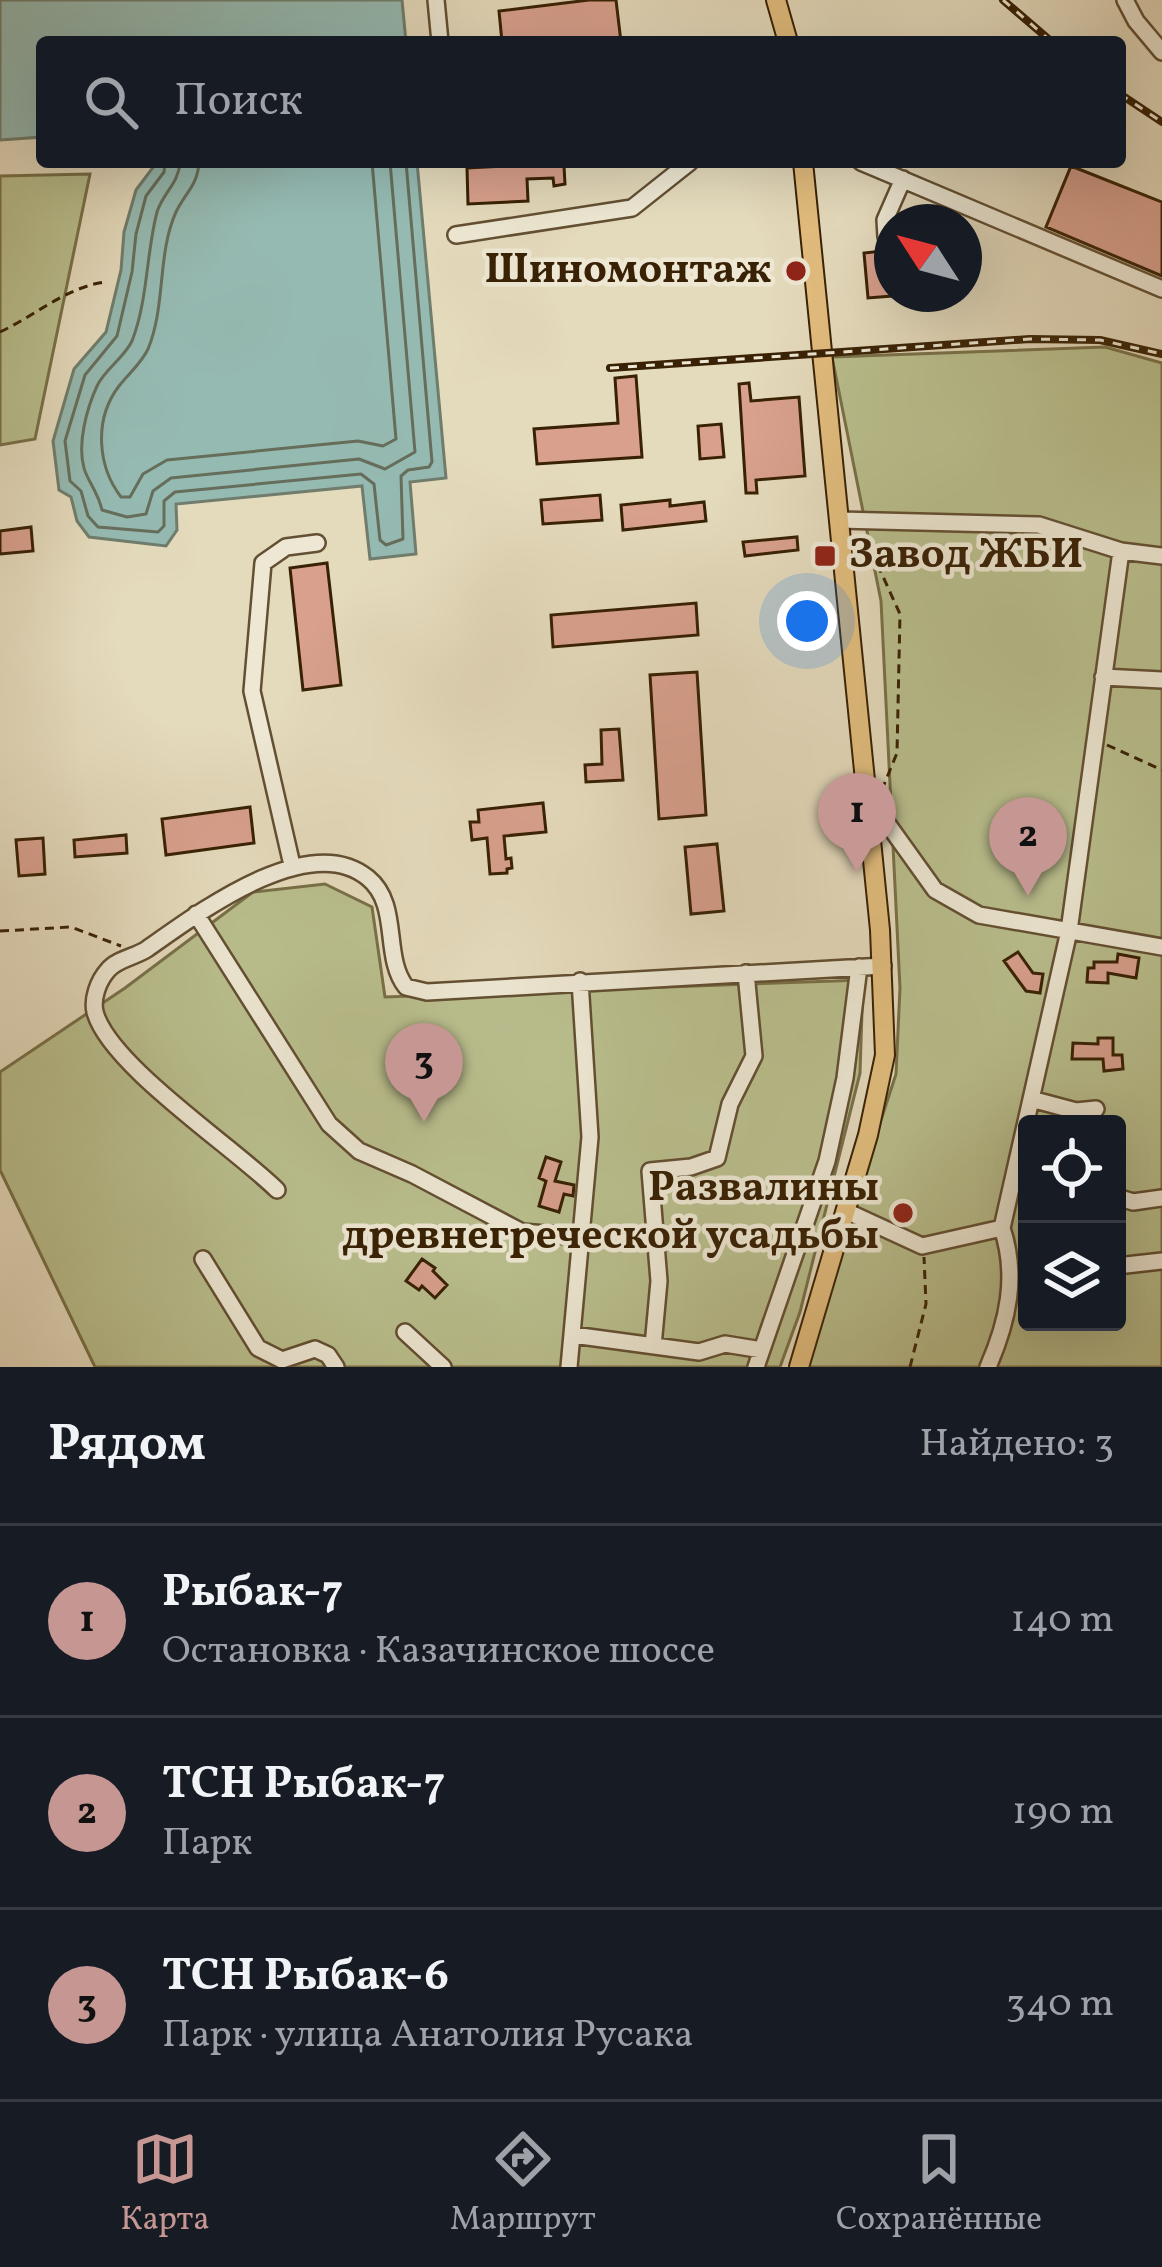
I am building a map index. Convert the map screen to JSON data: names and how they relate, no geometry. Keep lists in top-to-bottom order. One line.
{"places":{"other":["Шиномонтаж","Развалины древнегреческой усадьбы"],"transit":["Завод ЖБИ"]},"north":"top left","page":{"search":"Поиск","pins":["1","2","3"],"heading":["Рядом","Найдено: 3"],"list":[{"mark":"1","name":"Рыбак-7","note":"Остановка · Казачинское шоссе","value":"140 m"},{"mark":"2","name":"ТСН Рыбак-7","note":"Парк","value":"190 m"},{"mark":"3","name":"ТСН Рыбак-6","note":"Парк · улица Анатолия Русака","value":"340 m"}],"nav":["Карта","Маршрут","Сохранённые"]}}
